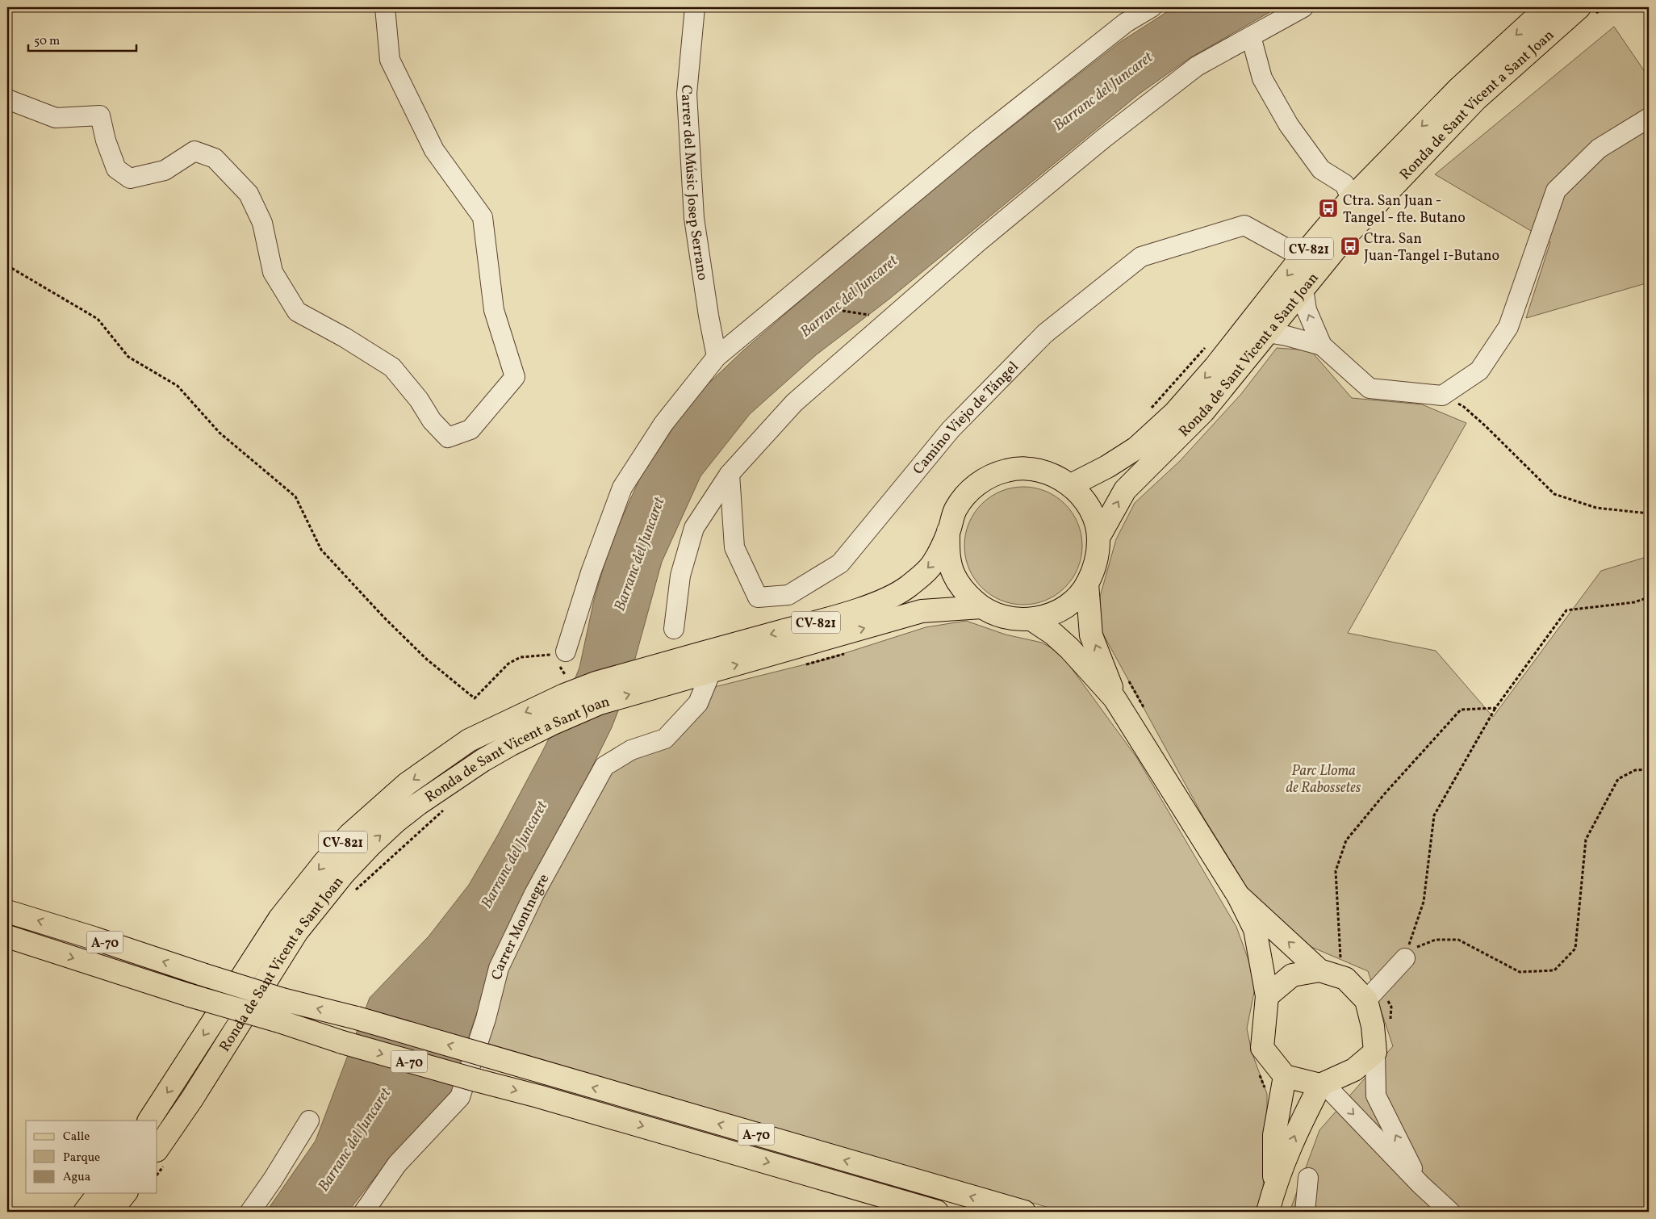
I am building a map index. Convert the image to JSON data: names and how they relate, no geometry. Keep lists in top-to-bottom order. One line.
{"streets":{"main road":["Ronda de Sant Vicent a Sant Joan","CV-821","A-70"],"street":["Carrer del Músic Josep Serrano","Camino Viejo de Tángel","Carrer Montnegre"]},"crossings":[["Ronda de Sant Vicent a Sant Joan","CV-821"],["Ronda de Sant Vicent a Sant Joan","Camino Viejo de Tángel"],["Ronda de Sant Vicent a Sant Joan","Carrer Montnegre"]],"water":["Barranc del Juncaret"],"parks":["Parc Lloma de Rabossetes"],"places":{"bus stop":["Ctra. San Juan - Tangel - fte. Butano","Ctra. San Juan-Tangel 1-Butano"]},"legend":["Calle","Parque","Agua"],"scale_bar":"50 m"}
